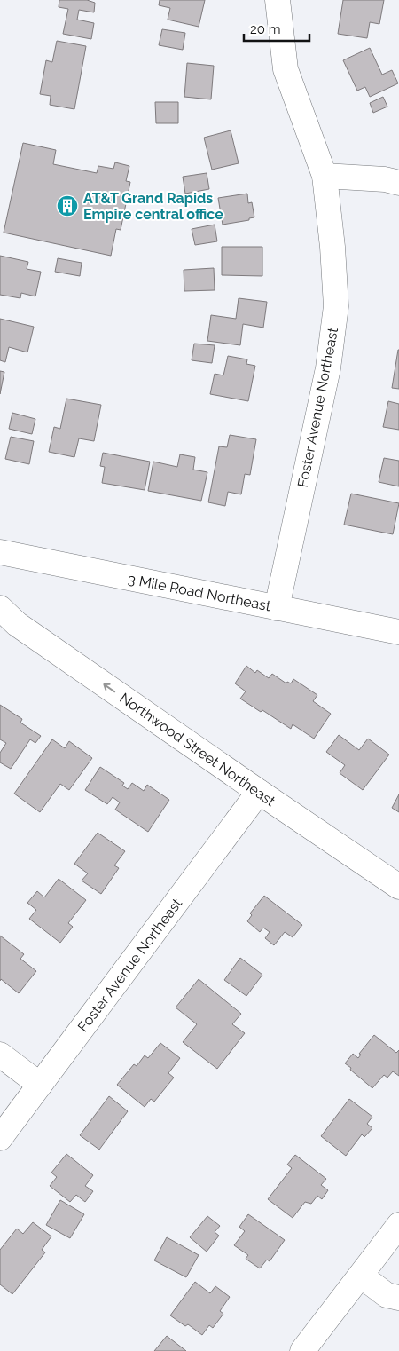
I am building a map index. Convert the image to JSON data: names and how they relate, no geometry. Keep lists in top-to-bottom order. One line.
{"streets":{"street":["Foster Avenue Northeast","3 Mile Road Northeast","Northwood Street Northeast"]},"crossings":[["Foster Avenue Northeast","3 Mile Road Northeast"],["Foster Avenue Northeast","Northwood Street Northeast"]],"one_way":["Northwood Street Northeast"],"places":{"building":["AT&T Grand Rapids Empire central office"]},"scale_bar":"20 m"}
